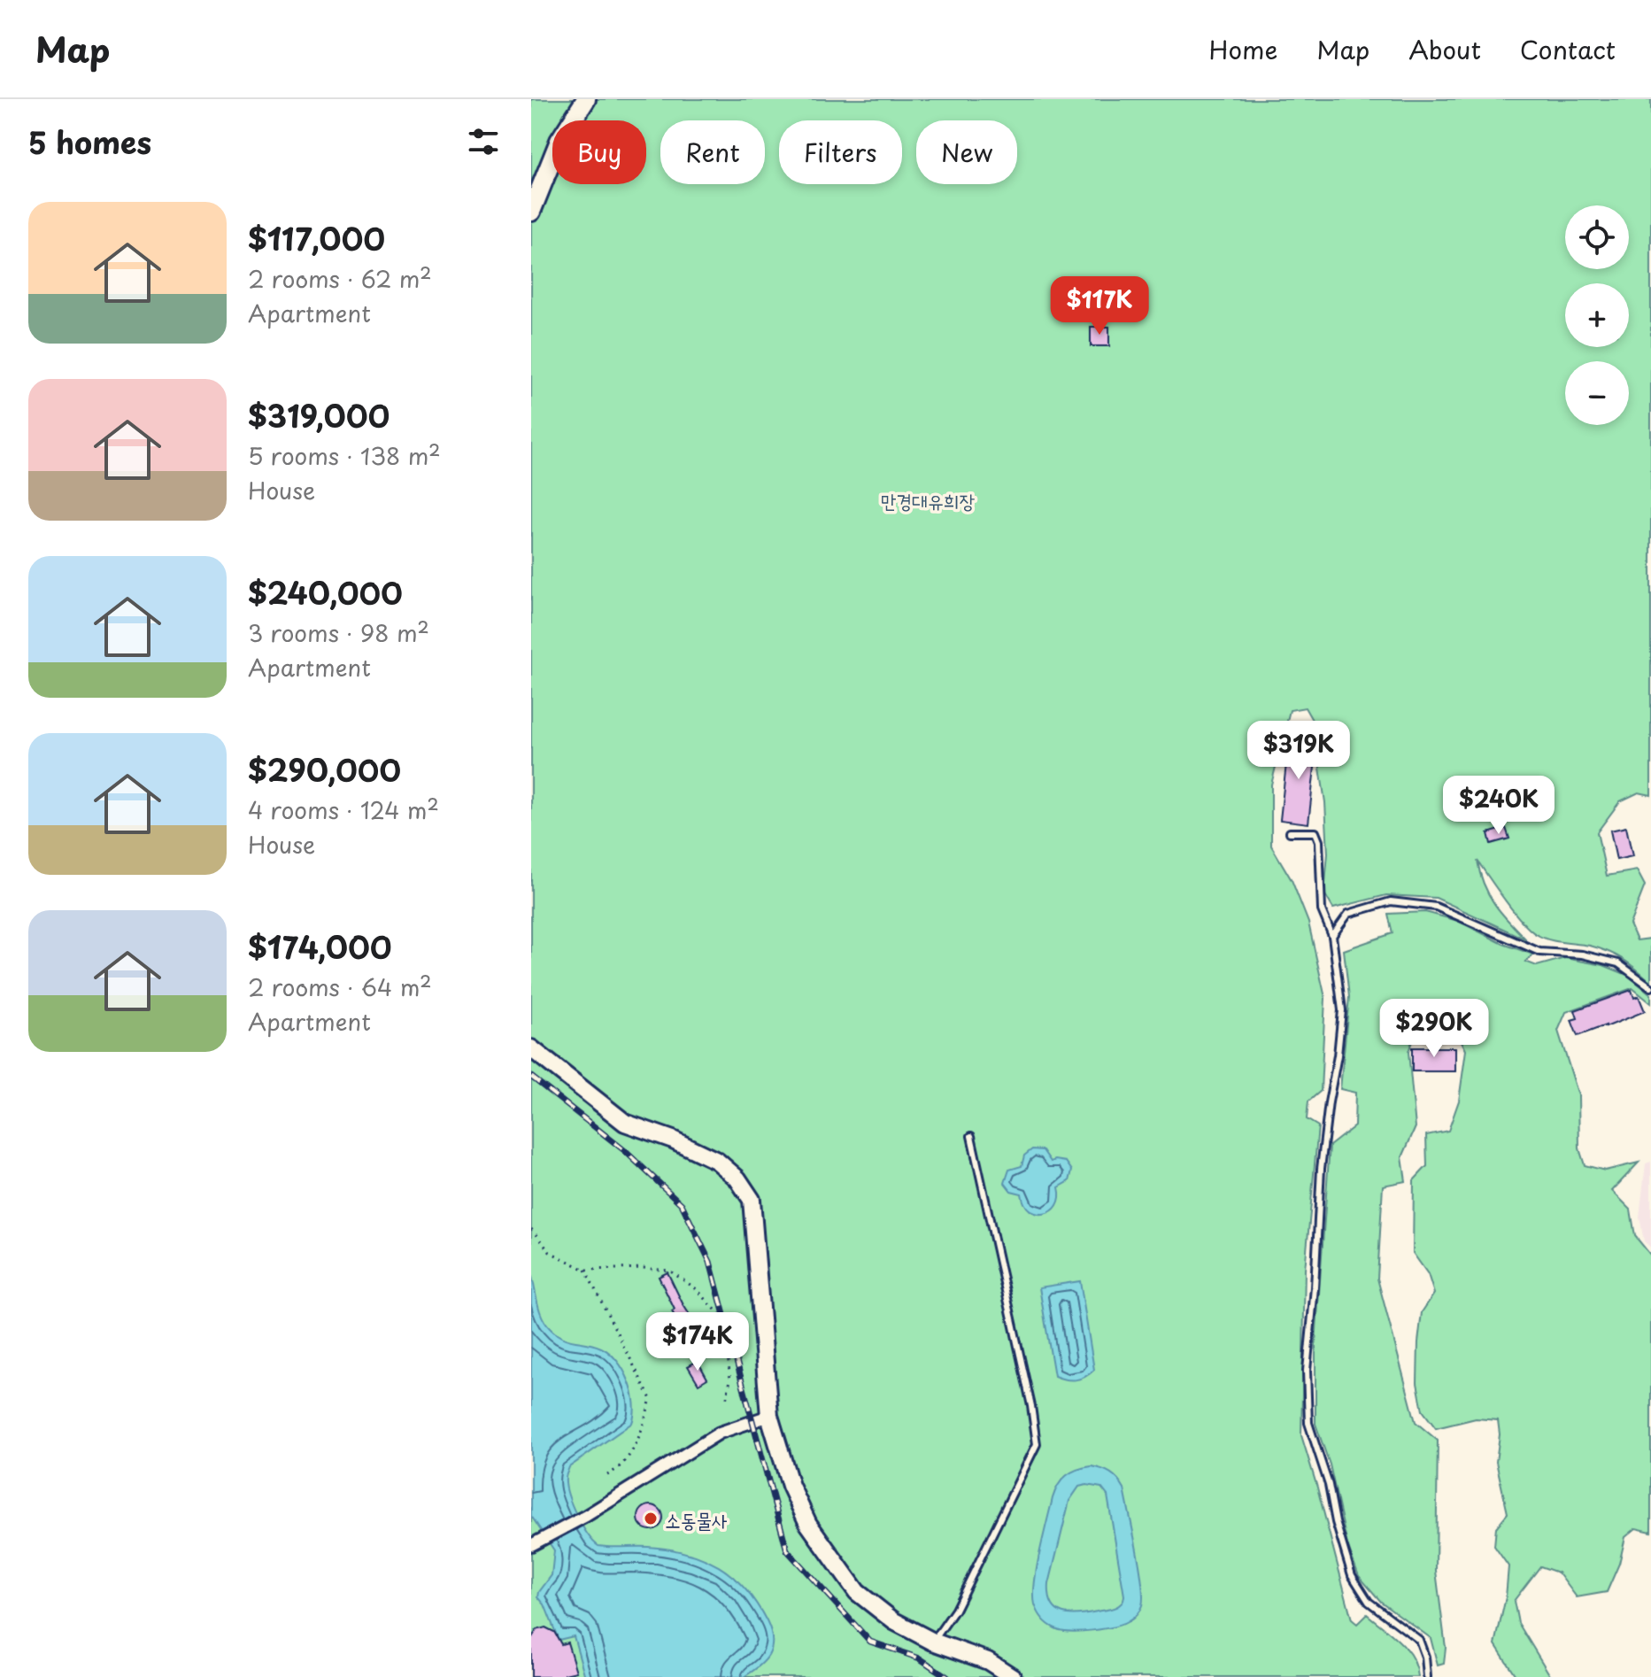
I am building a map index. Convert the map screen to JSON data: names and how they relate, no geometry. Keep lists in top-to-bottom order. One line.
{"parks":["만경대유희장"],"places":["소동물사"],"page":{"header":"Map","nav":["Home","Map","About","Contact"],"heading":"5 homes","chip":["Buy","Rent","Filters","New"],"list":[{"name":"$117,000","note":"2 rooms · 62 m² · Apartment"},{"name":"$319,000","note":"5 rooms · 138 m² · House"},{"name":"$240,000","note":"3 rooms · 98 m² · Apartment"},{"name":"$290,000","note":"4 rooms · 124 m² · House"},{"name":"$174,000","note":"2 rooms · 64 m² · Apartment"}],"map_buttons":["+","−"],"price":["$117K","$319K","$240K","$290K","$174K"]}}
